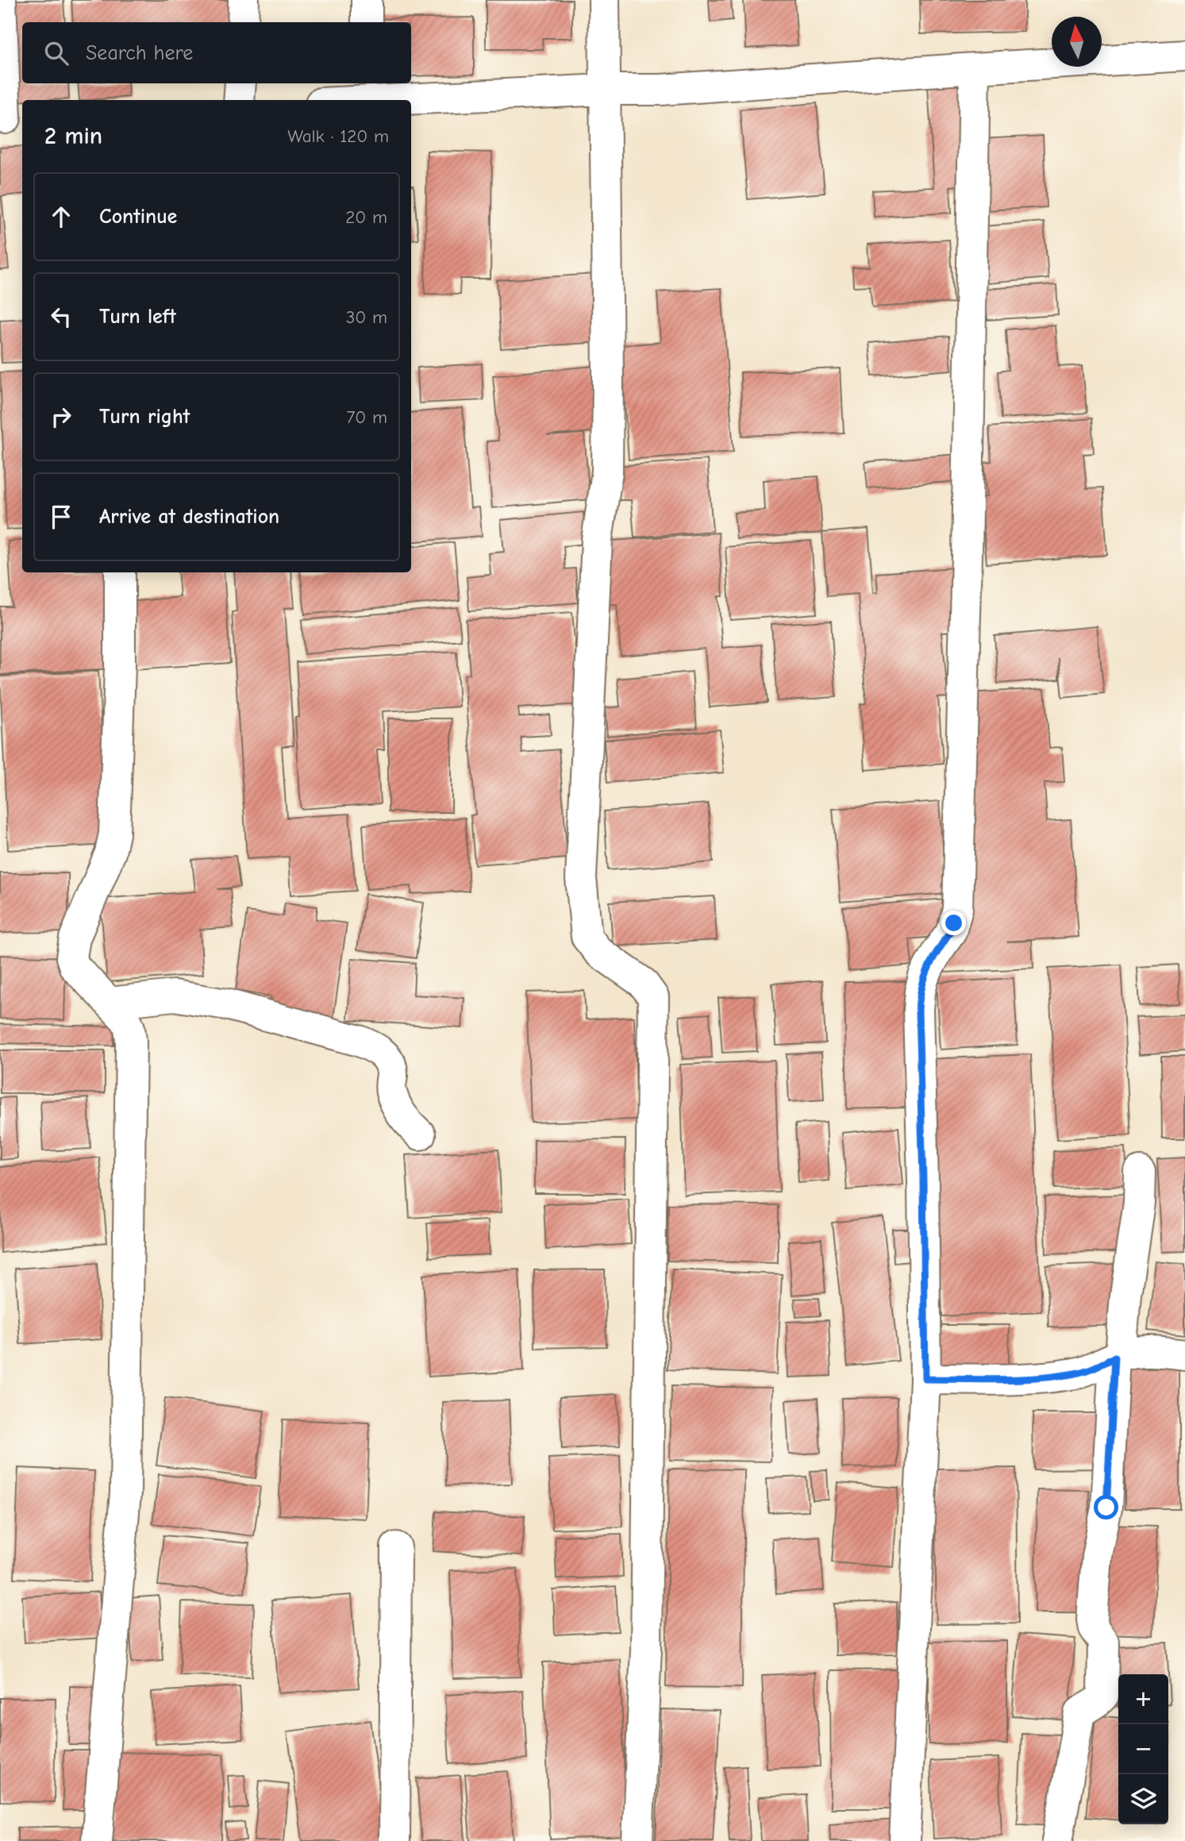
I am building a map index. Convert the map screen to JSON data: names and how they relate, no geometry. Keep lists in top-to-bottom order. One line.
{"north":"top","page":{"search":"Search here","heading":["2 min","Walk · 120 m"],"list":[["Continue","20 m"],["Turn left","30 m"],["Turn right","70 m"],"Arrive at destination"],"map_buttons":["+","−"]}}
